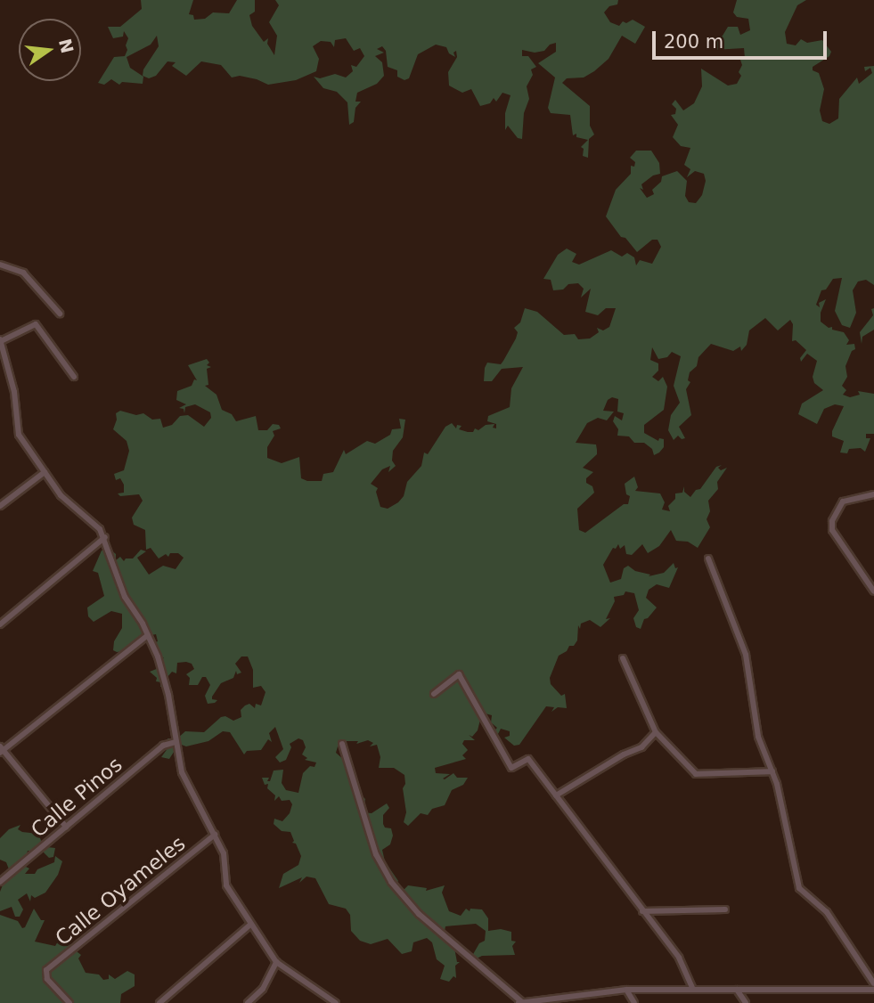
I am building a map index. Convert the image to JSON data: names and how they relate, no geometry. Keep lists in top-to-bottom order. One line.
{"streets":{"street":["Calle Pinos","Calle Oyameles"]},"scale_bar":"200 m","north":"right"}
